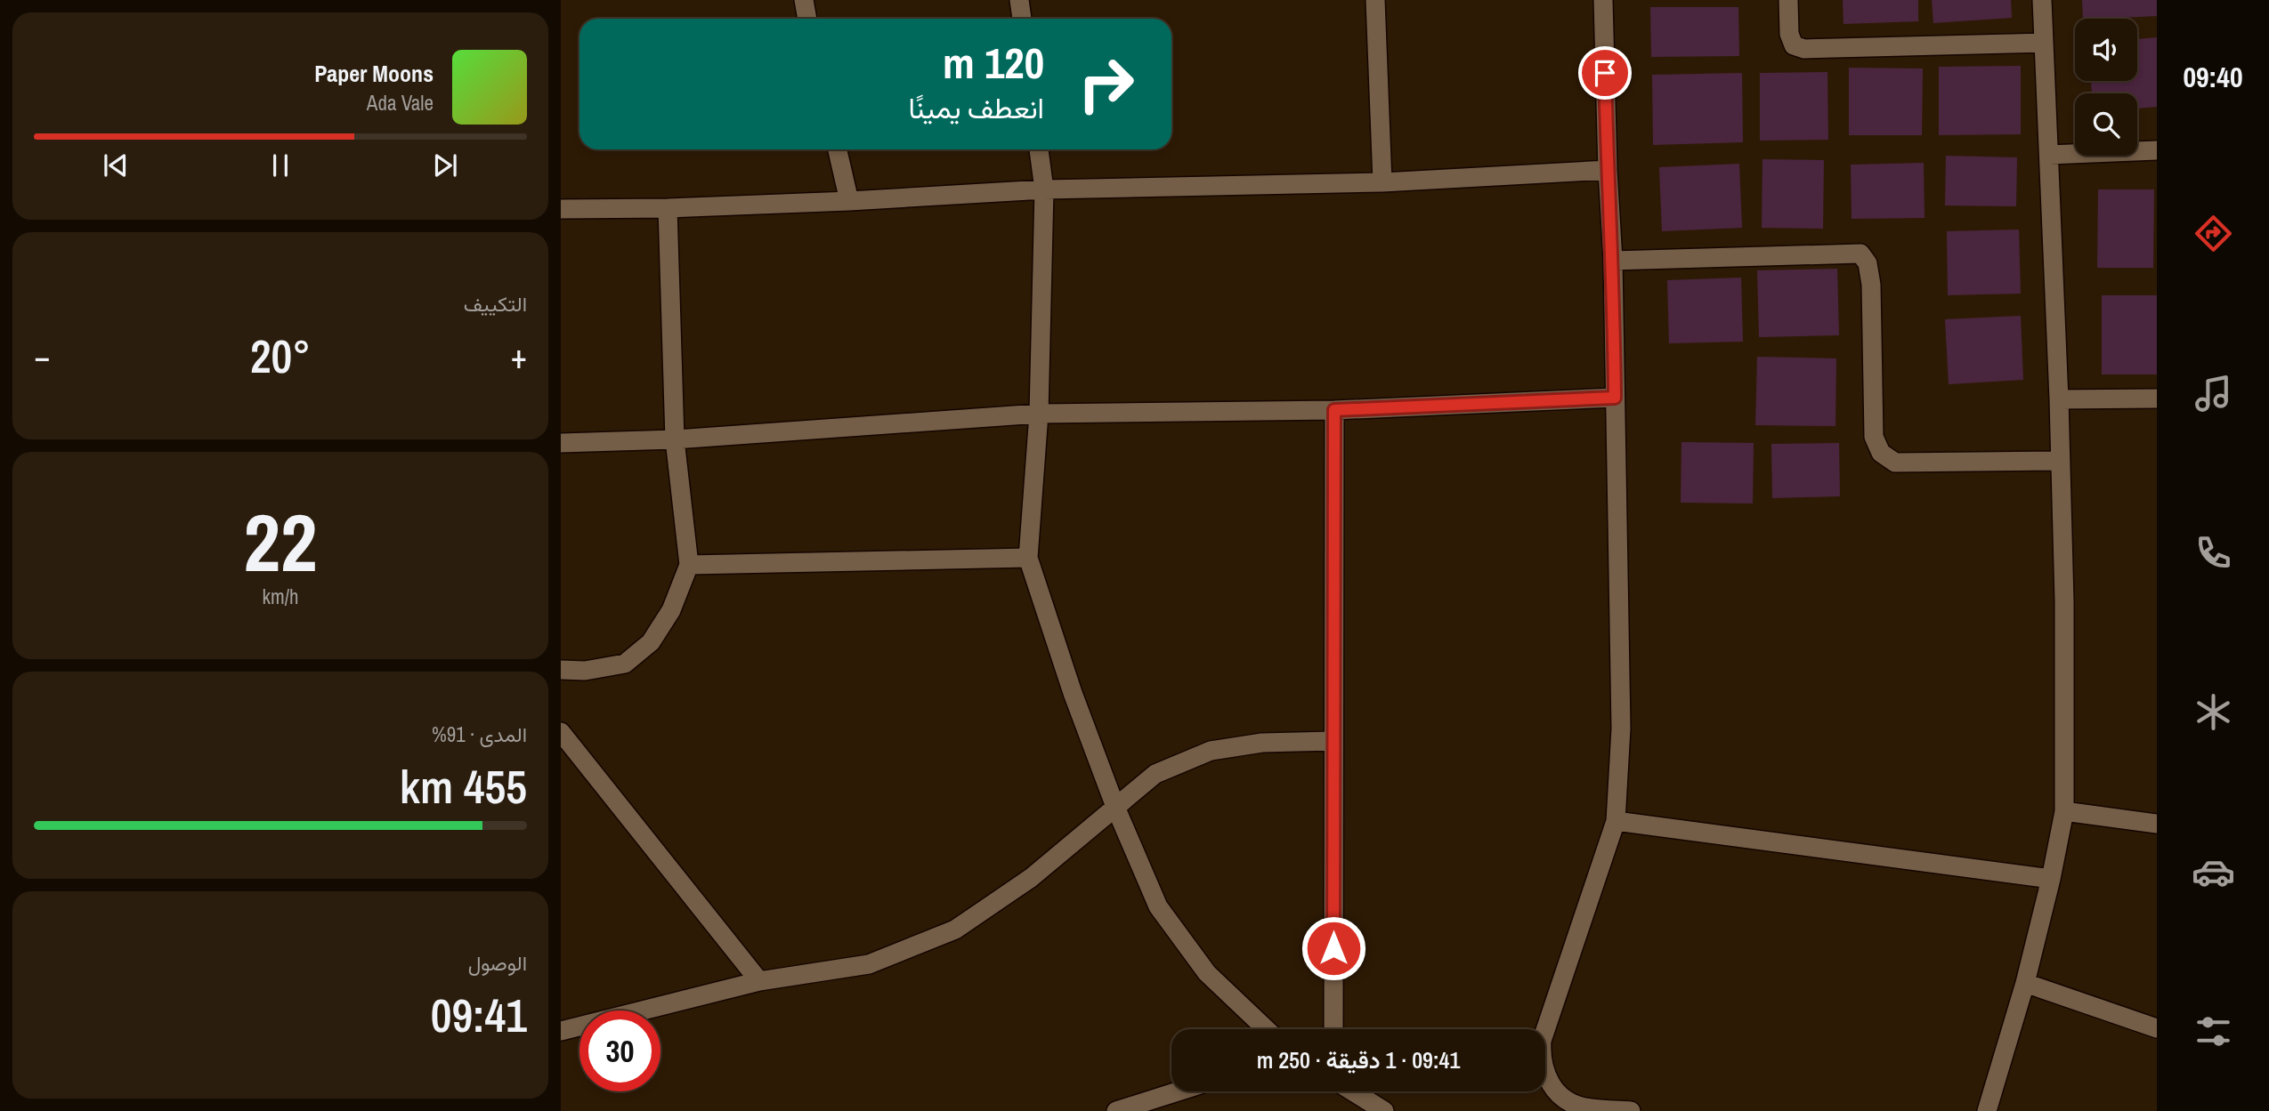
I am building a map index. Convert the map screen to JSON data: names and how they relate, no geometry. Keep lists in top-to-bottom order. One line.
{"page":{"tabs":"09:40","turn":["120 m","انعطف يمينًا"],"song":["Paper Moons","Ada Vale"],"tile":["التكييف",["22","km/h"],["المدى · 91%","455 km"],["الوصول","09:41"]],"heat":["−","20°","+"],"limit":"30","trip":"09:41 · 1 دقيقة · 250 m"}}
